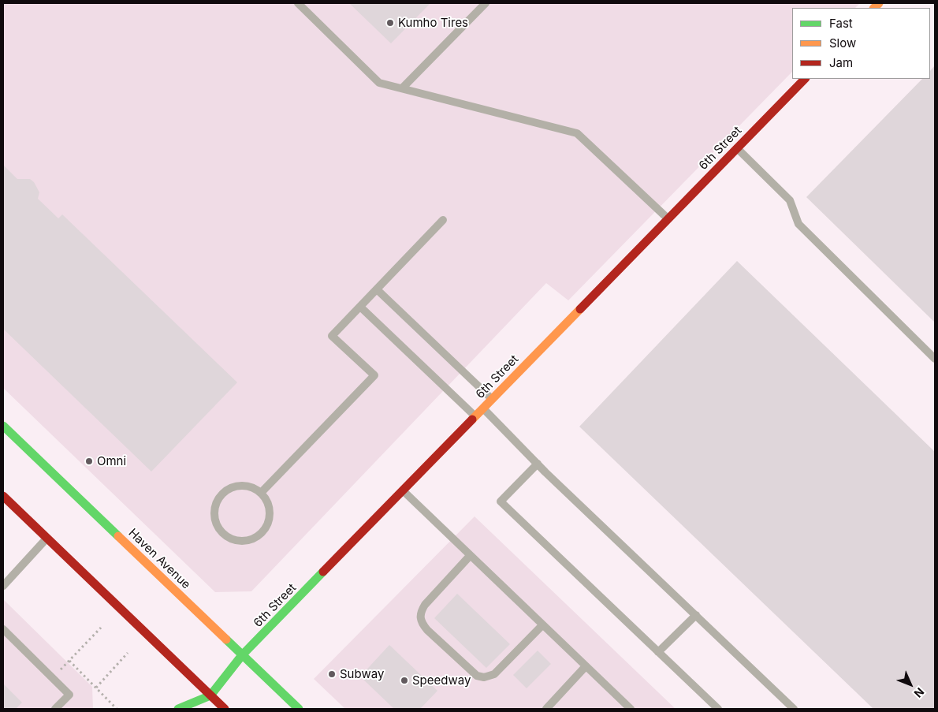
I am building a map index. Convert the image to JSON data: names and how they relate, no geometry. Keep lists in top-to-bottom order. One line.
{"streets":{"main road":["6th Street","Haven Avenue"]},"crossings":[["6th Street","Haven Avenue"]],"places":["Kumho Tires","Omni","Subway","Speedway"],"legend":["Fast","Slow","Jam"],"north":"bottom right"}
